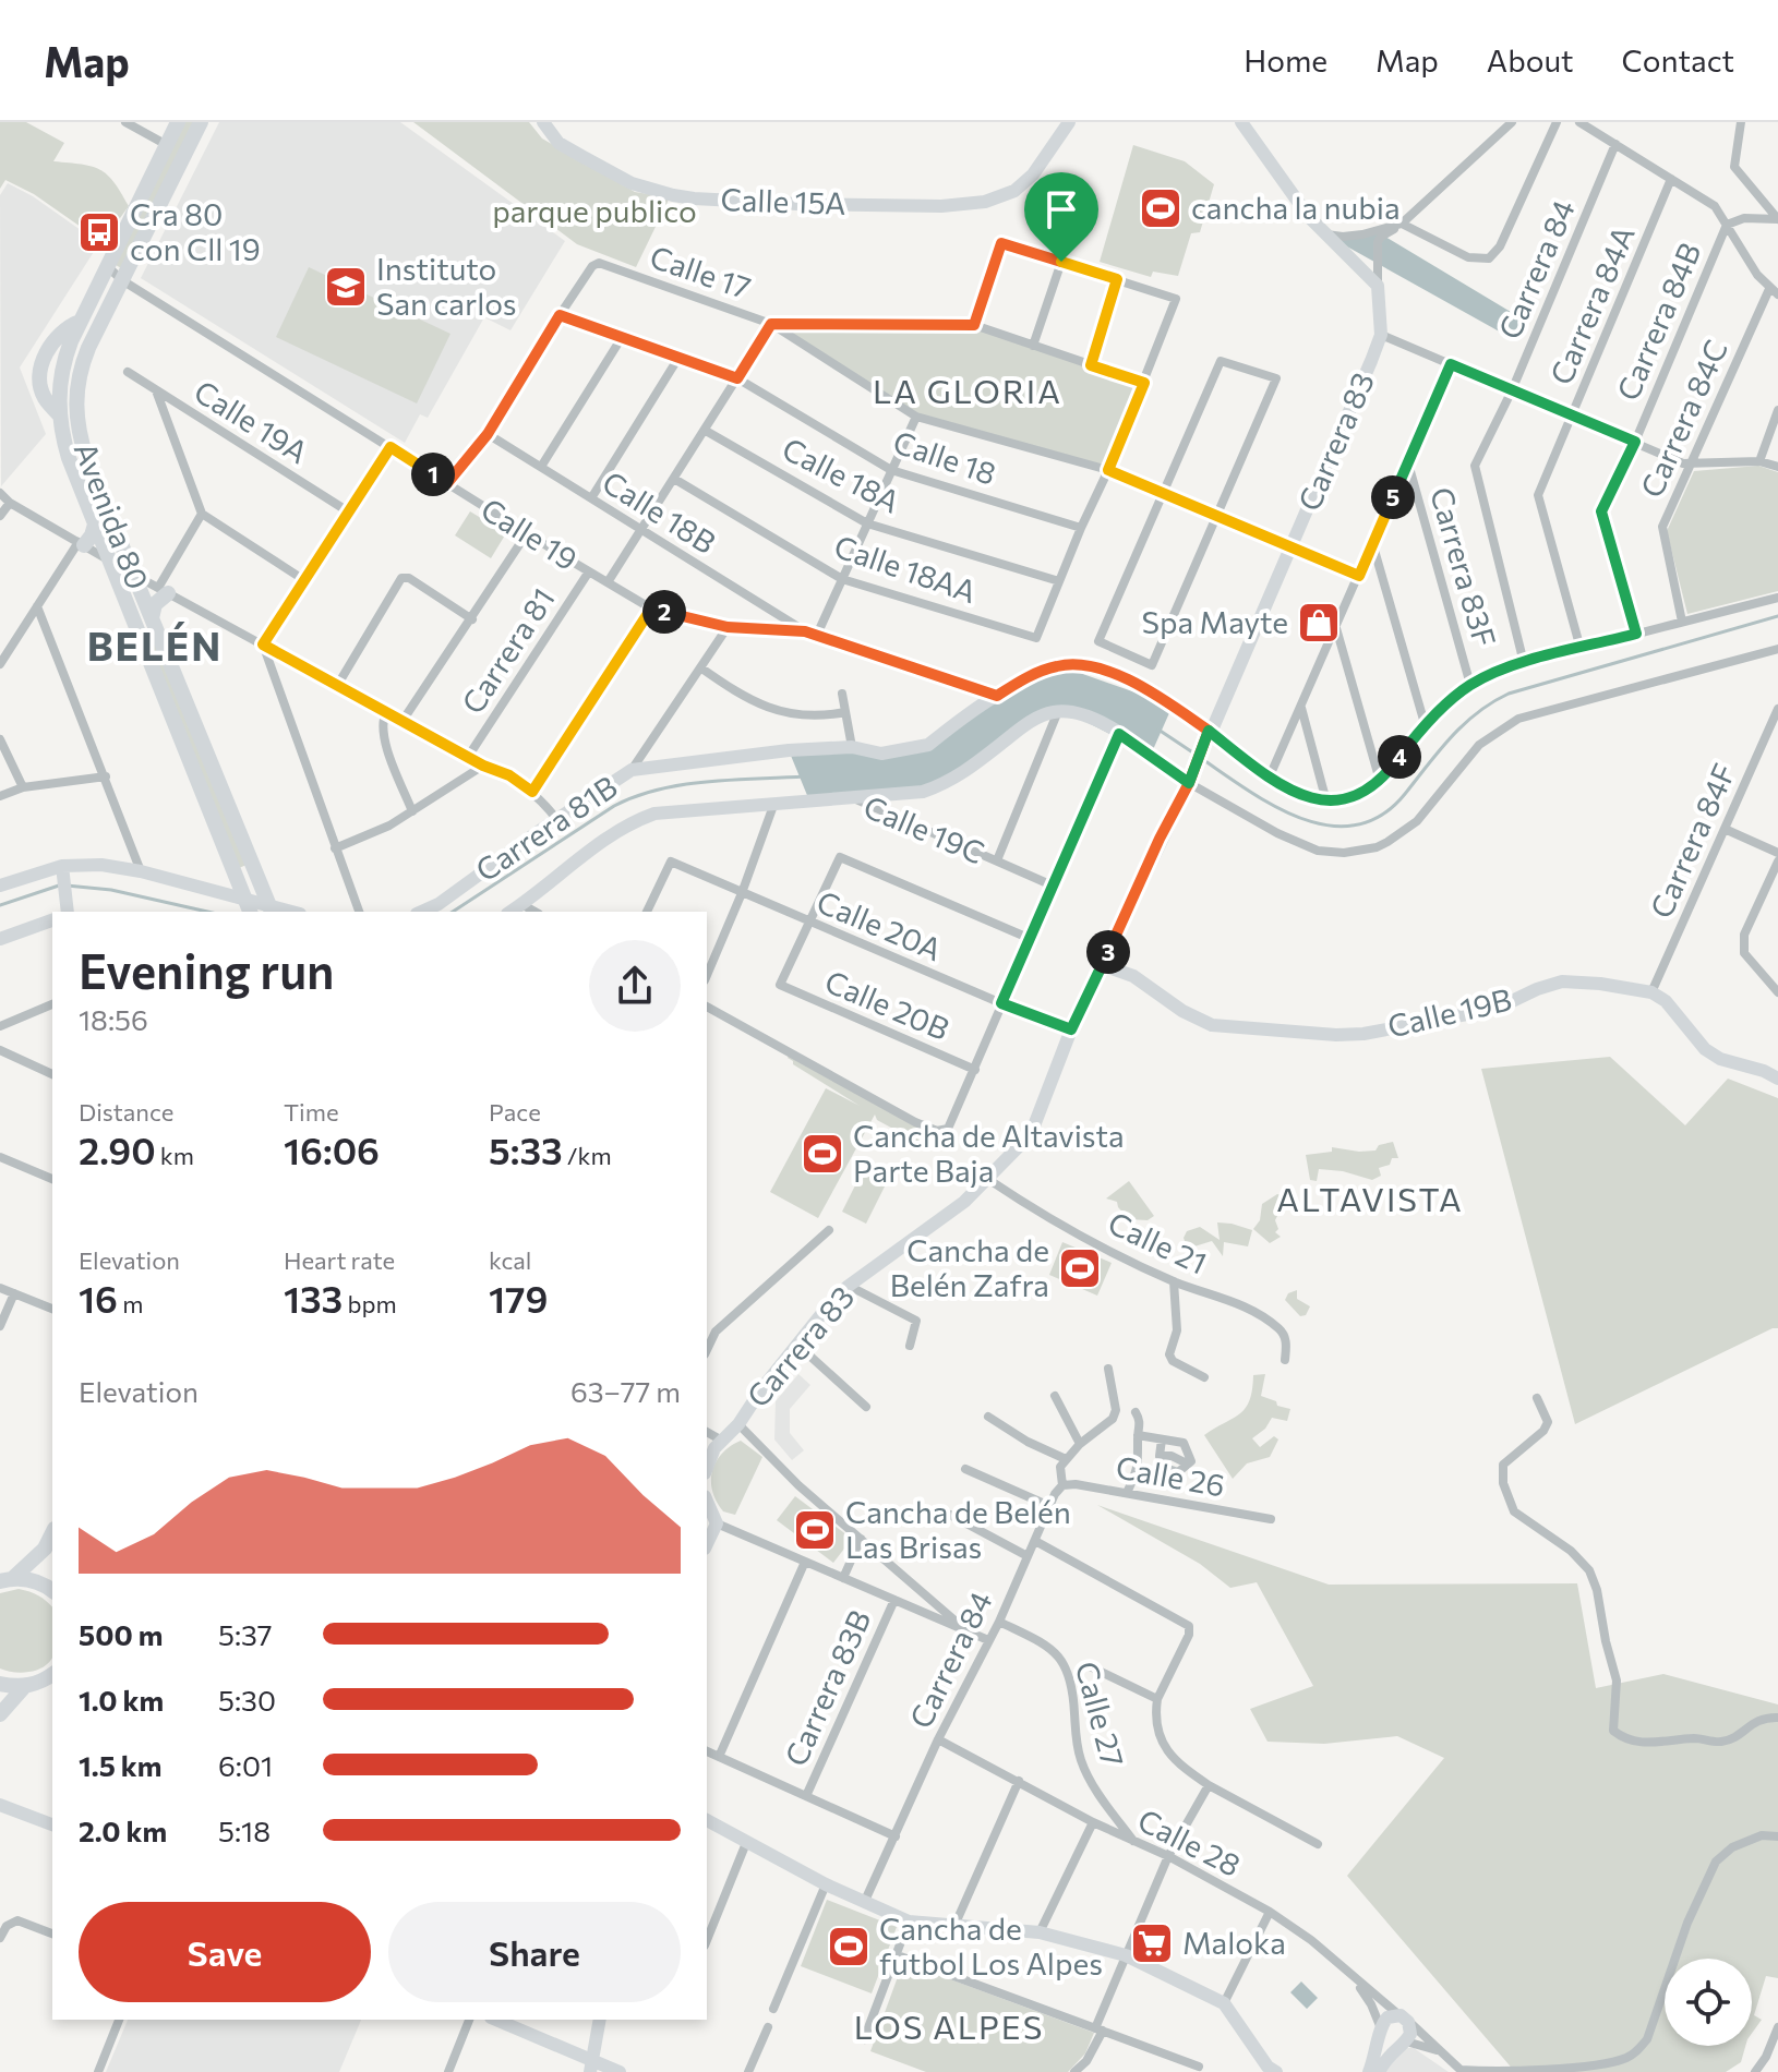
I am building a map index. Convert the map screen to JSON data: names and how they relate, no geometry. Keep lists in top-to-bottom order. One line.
{"streets":{"main road":["Avenida 80"],"street":["Calle 15A","Carrera 84","Calle 17","Carrera 84A","Carrera 84B","Carrera 84C","Calle 19A","Carrera 83","Calle 18","Calle 18A","Calle 18B","Calle 19","Carrera 83F","Calle 18AA","Carrera 81","Carrera 81B","Calle 19C","Carrera 84F","Calle 20A","Calle 20B","Calle 19B","Calle 21","Calle 26","Carrera 83B","Calle 27","Calle 28"]},"crossings":[["Carrera 84","Calle 26"],["Carrera 84","Calle 27"],["Carrera 84","Calle 28"],["Calle 17","Carrera 83"],["Calle 17","Calle 18"],["Carrera 83","Calle 20A"],["Carrera 83","Calle 19B"],["Carrera 83","Calle 21"],["Calle 18A","Calle 18AA"],["Calle 18B","Calle 19"],["Avenida 80","Calle 19"],["Calle 19","Carrera 81"],["Carrera 81B","Calle 19C"],["Carrera 84F","Calle 19B"],["Calle 20A","Calle 20B"],["Calle 27","Calle 28"]],"districts":["LA GLORIA","BELÉN","ALTAVISTA","LOS ALPES"],"parks":["parque publico"],"places":{"sports":["cancha la nubia","Cancha de Altavista Parte Baja","Cancha de Belén Zafra","Cancha de Belén Las Brisas","Cancha de futbol Los Alpes"],"bus stop":["Cra 80 con Cll 19"],"school or university":["Instituto San carlos"],"shop":["Spa Mayte"],"supermarket":["Maloka"]},"page":{"header":"Map","nav":["Home","Map","About","Contact"],"pins":["1","5","2","4","3"],"heading":["Evening run","18:56"],"stats":[["Distance","2.90 km"],["Time","16:06"],["Pace","5:33 /km"],["Elevation","16 m"],["Heart rate","133 bpm"],["kcal","179"]],"chart":["Elevation","63–77 m"],"list":[{"name":"500 m","note":"5:37"},{"name":"1.0 km","note":"5:30"},{"name":"1.5 km","note":"6:01"},{"name":"2.0 km","note":"5:18"}],"buttons":["Save","Share"]}}
